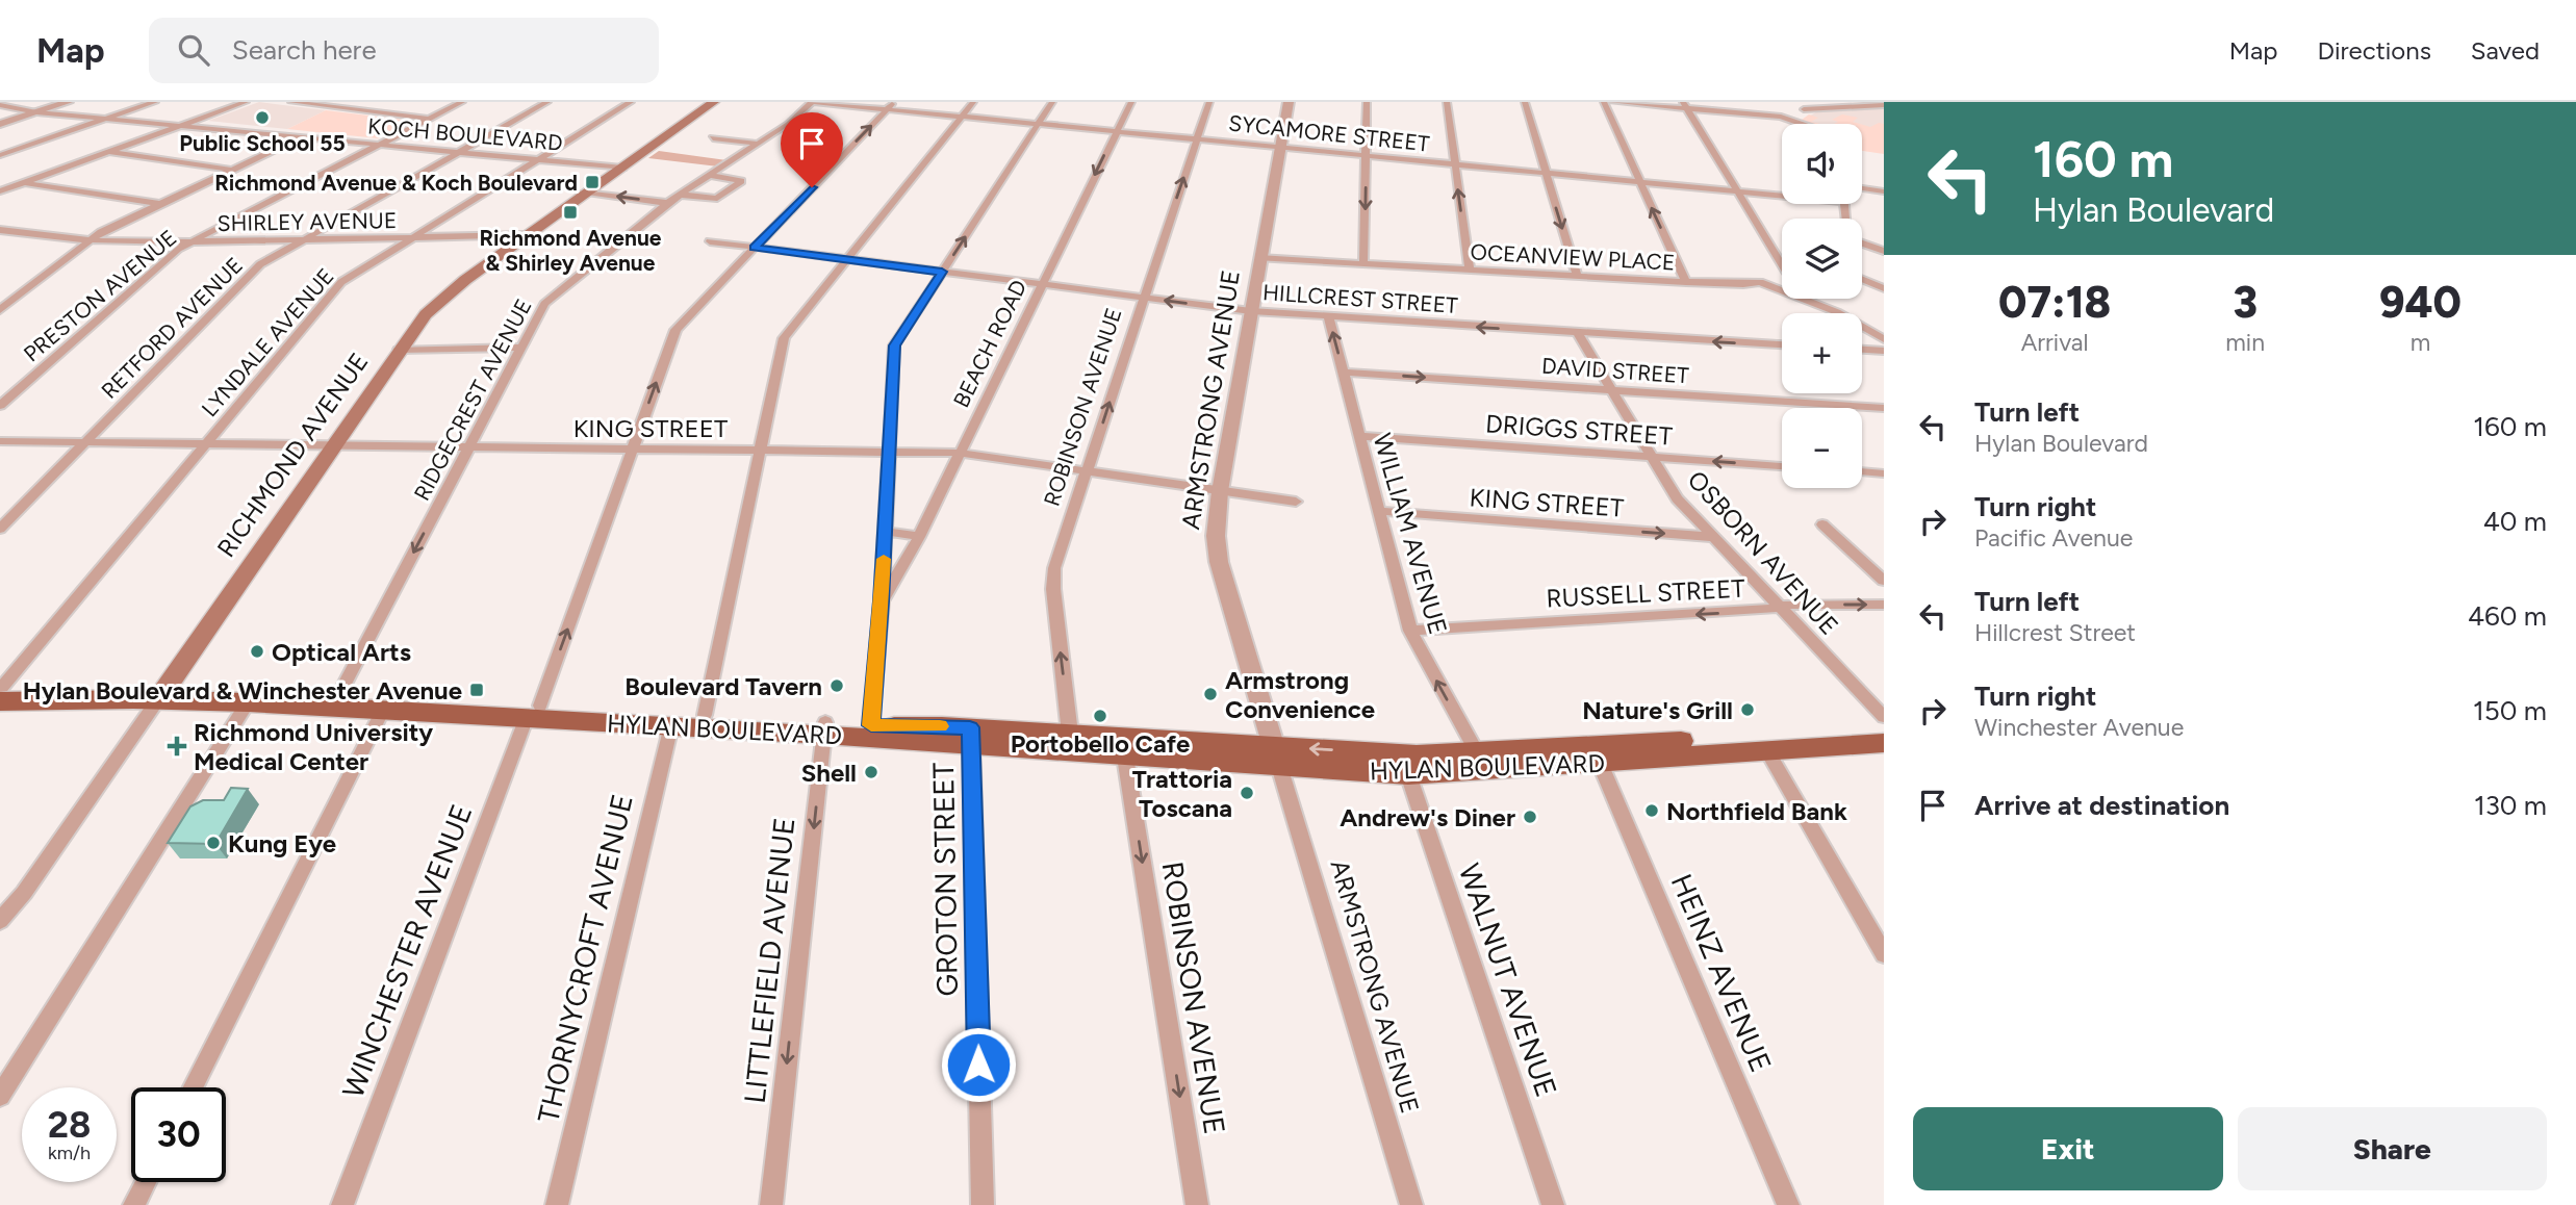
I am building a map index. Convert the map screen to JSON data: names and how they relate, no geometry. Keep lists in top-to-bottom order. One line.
{"streets":{"main road":["RICHMOND AVENUE","HYLAN BOULEVARD"],"street":["SYCAMORE STREET","KOCH BOULEVARD","SHIRLEY AVENUE","OCEANVIEW PLACE","PRESTON AVENUE","HILLCREST STREET","RETFORD AVENUE","LYNDALE AVENUE","BEACH ROAD","DAVID STREET","RIDGECREST AVENUE","ARMSTRONG AVENUE","ROBINSON AVENUE","KING STREET","DRIGGS STREET","WILLIAM AVENUE","OSBORN AVENUE","RUSSELL STREET","GROTON STREET","WINCHESTER AVENUE","THORNYCROFT AVENUE","LITTLEFIELD AVENUE","HEINZ AVENUE","WALNUT AVENUE"]},"crossings":[["SYCAMORE STREET","BEACH ROAD"],["SYCAMORE STREET","RIDGECREST AVENUE"],["SYCAMORE STREET","ARMSTRONG AVENUE"],["SYCAMORE STREET","ROBINSON AVENUE"],["SYCAMORE STREET","WINCHESTER AVENUE"],["KOCH BOULEVARD","PRESTON AVENUE"],["KOCH BOULEVARD","RETFORD AVENUE"],["KOCH BOULEVARD","LYNDALE AVENUE"],["KOCH BOULEVARD","RICHMOND AVENUE"],["SHIRLEY AVENUE","PRESTON AVENUE"],["SHIRLEY AVENUE","RETFORD AVENUE"],["SHIRLEY AVENUE","LYNDALE AVENUE"],["SHIRLEY AVENUE","RICHMOND AVENUE"],["OCEANVIEW PLACE","ARMSTRONG AVENUE"],["HILLCREST STREET","BEACH ROAD"],["HILLCREST STREET","ARMSTRONG AVENUE"],["HILLCREST STREET","ROBINSON AVENUE"],["HILLCREST STREET","WILLIAM AVENUE"],["HILLCREST STREET","OSBORN AVENUE"],["HILLCREST STREET","WINCHESTER AVENUE"],["RETFORD AVENUE","KING STREET"],["LYNDALE AVENUE","KING STREET"],["LYNDALE AVENUE","HYLAN BOULEVARD"],["BEACH ROAD","KING STREET"],["DAVID STREET","WILLIAM AVENUE"],["DAVID STREET","OSBORN AVENUE"],["RIDGECREST AVENUE","KING STREET"],["RIDGECREST AVENUE","HYLAN BOULEVARD"],["ARMSTRONG AVENUE","KING STREET"],["ARMSTRONG AVENUE","HYLAN BOULEVARD"],["ROBINSON AVENUE","KING STREET"],["ROBINSON AVENUE","HYLAN BOULEVARD"],["KING STREET","RICHMOND AVENUE"],["KING STREET","WILLIAM AVENUE"],["KING STREET","OSBORN AVENUE"],["KING STREET","WINCHESTER AVENUE"],["DRIGGS STREET","WILLIAM AVENUE"],["DRIGGS STREET","OSBORN AVENUE"],["RICHMOND AVENUE","HYLAN BOULEVARD"],["WILLIAM AVENUE","RUSSELL STREET"],["WILLIAM AVENUE","HYLAN BOULEVARD"],["OSBORN AVENUE","RUSSELL STREET"],["HYLAN BOULEVARD","GROTON STREET"],["HYLAN BOULEVARD","WINCHESTER AVENUE"],["HYLAN BOULEVARD","THORNYCROFT AVENUE"],["HYLAN BOULEVARD","LITTLEFIELD AVENUE"],["HYLAN BOULEVARD","HEINZ AVENUE"],["HYLAN BOULEVARD","WALNUT AVENUE"]],"one_way":["HILLCREST STREET","DAVID STREET","RIDGECREST AVENUE","WILLIAM AVENUE","LITTLEFIELD AVENUE"],"places":{"other":["Public School 55","Optical Arts","Boulevard Tavern","Armstrong Convenience","Nature's Grill","Portobello Cafe","Shell","Trattoria Toscana","Northfield Bank","Andrew's Diner","Kung Eye"],"transit":["Richmond Avenue & Koch Boulevard","Richmond Avenue & Shirley Avenue","Hylan Boulevard & Winchester Avenue"],"health":["Richmond University Medical Center"]},"page":{"header":"Map","search":"Search here","nav":["Map","Directions","Saved"],"turn":["160 m","Hylan Boulevard"],"map_buttons":["+","−"],"eta":["07:18","Arrival","3","min","940","m"],"list":[{"name":"Turn left","note":"Hylan Boulevard","value":"160 m"},{"name":"Turn right","note":"Pacific Avenue","value":"40 m"},{"name":"Turn left","note":"Hillcrest Street","value":"460 m"},{"name":"Turn right","note":"Winchester Avenue","value":"150 m"},{"name":"Arrive at destination","value":"130 m"}],"speed":"28 km/h","limit":"30","buttons":["Exit","Share"]}}
